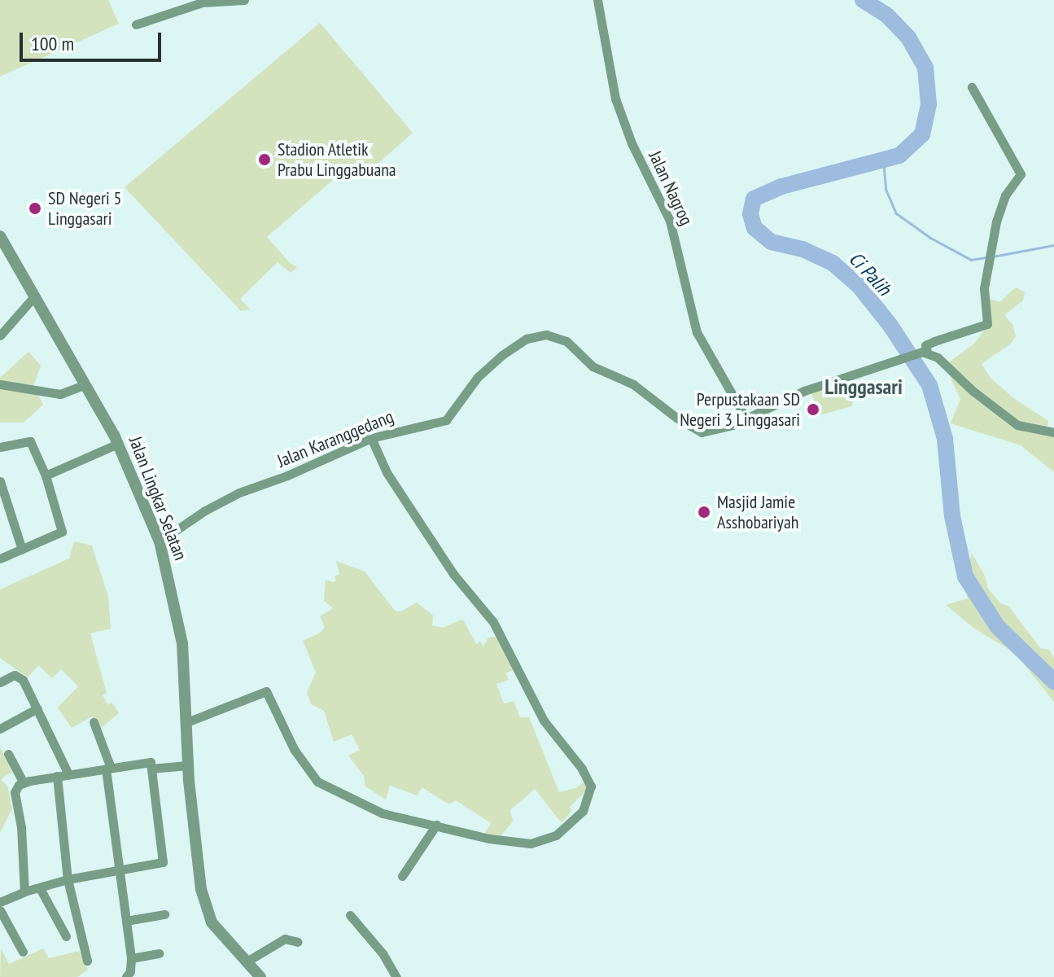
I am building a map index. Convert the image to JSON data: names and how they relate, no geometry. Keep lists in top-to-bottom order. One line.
{"streets":{"street":["Jalan Nagrog","Jalan Karanggedang","Jalan Lingkar Selatan"]},"crossings":[["Jalan Nagrog","Jalan Karanggedang"],["Jalan Karanggedang","Jalan Lingkar Selatan"]],"districts":["Linggasari"],"water":["Ci Palih"],"places":["Stadion Atletik Prabu Linggabuana","SD Negeri 5 Linggasari","Perpustakaan SD Negeri 3 Linggasari","Masjid Jamie Asshobariyah"],"scale_bar":"100 m"}
